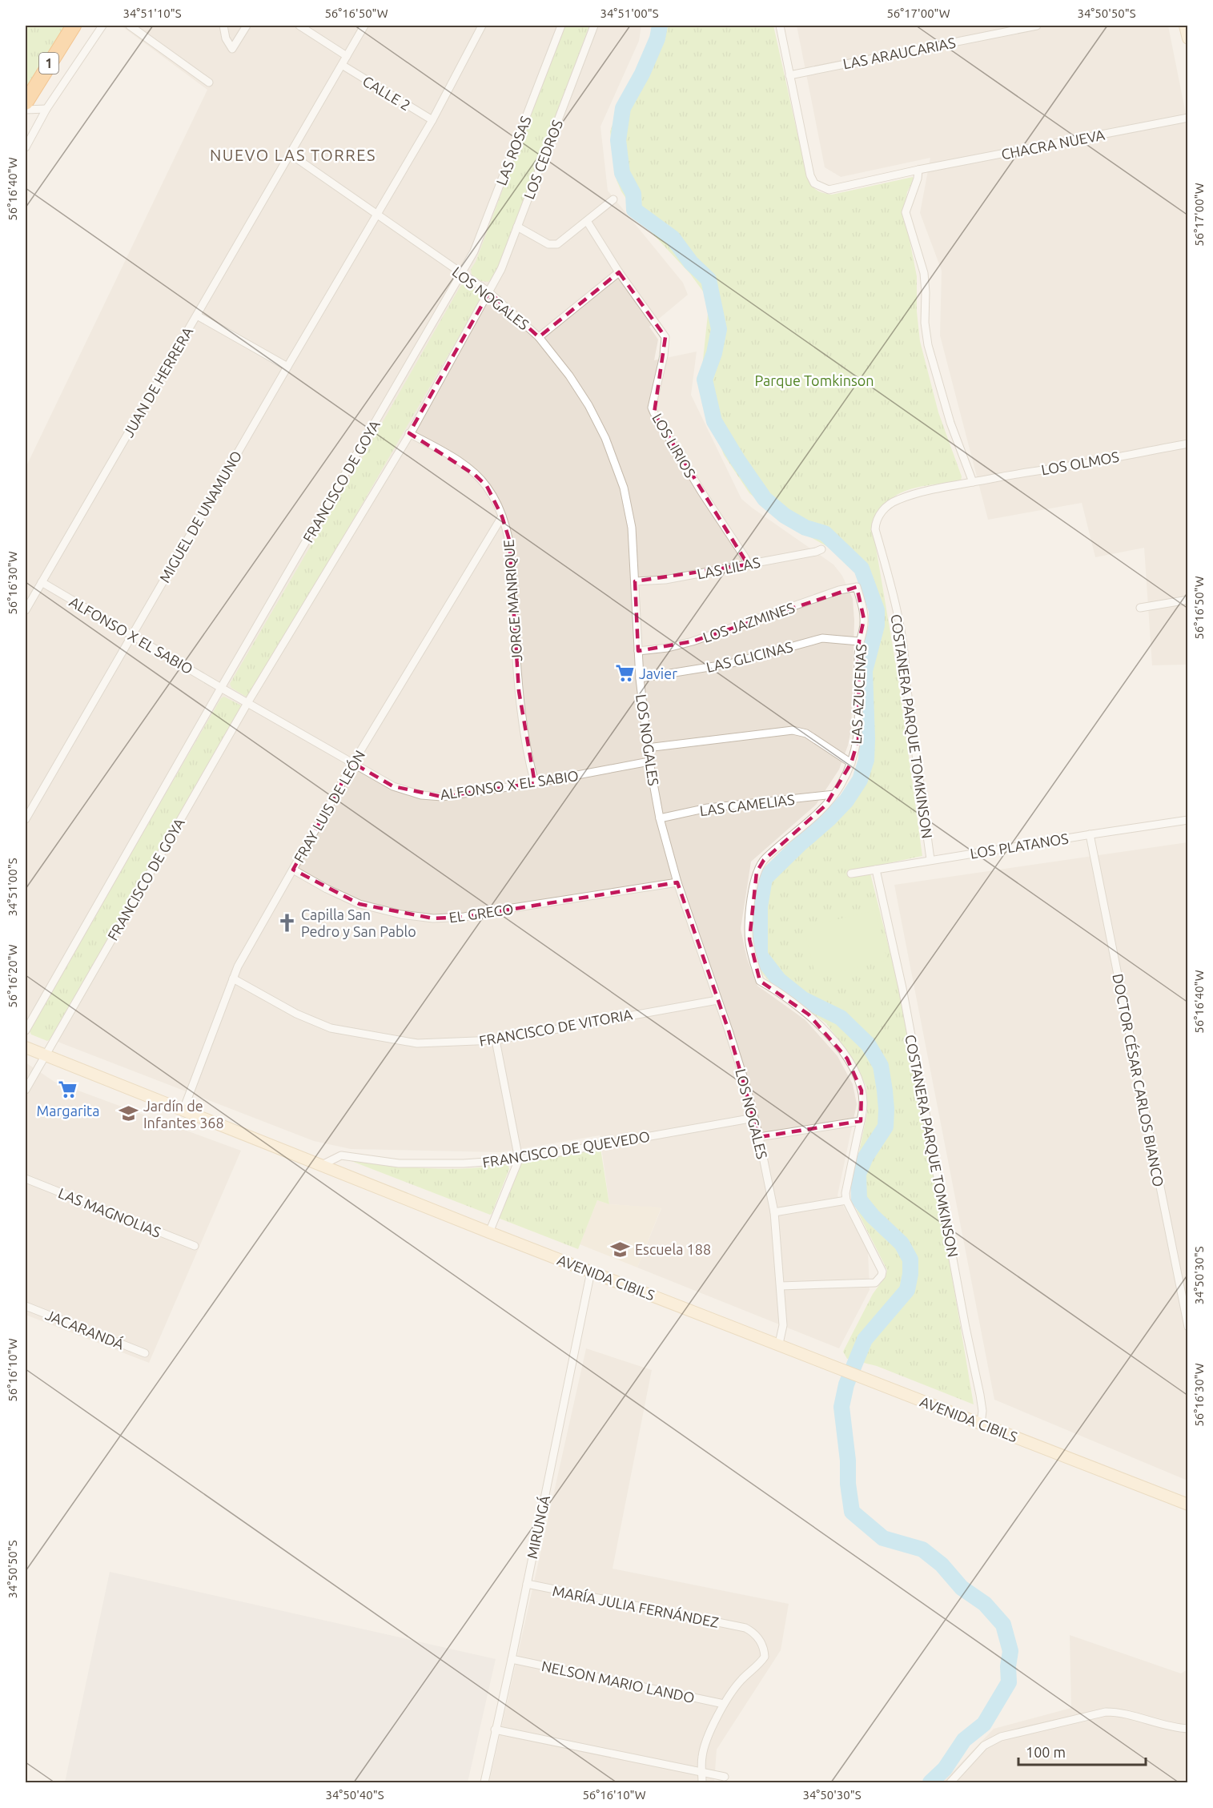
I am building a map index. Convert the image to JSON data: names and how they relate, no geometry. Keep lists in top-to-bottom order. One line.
{"streets":{"highway":["1"],"street":["LAS ARAUCARIAS","CALLE 2","CHACRA NUEVA","LAS ROSAS","LOS CEDROS","LOS NOGALES","JUAN DE HERRERA","LOS LIRIOS","LOS OLMOS","FRANCISCO DE GOYA","MIGUEL DE UNAMUNO","LAS LILAS","JORGE MANRIQUE","LOS JAZMINES","ALFONSO X EL SABIO","LAS GLICINAS","LAS AZUCENAS","COSTANERA PARQUE TOMKINSON","LAS CAMELIAS","FRAY LUIS DE LEÓN","LOS PLATANOS","EL GRECO","FRANCISCO DE VITORIA","DOCTOR CÉSAR CARLOS BIANCO","FRANCISCO DE QUEVEDO","LAS MAGNOLIAS","AVENIDA CIBILS","JACARANDÁ","MIRUNGÁ","MARÍA JULIA FERNÁNDEZ","NELSON MARIO LANDO"]},"crossings":[["CALLE 2","JUAN DE HERRERA"],["CALLE 2","MIGUEL DE UNAMUNO"],["LAS ROSAS","LOS NOGALES"],["LAS ROSAS","FRANCISCO DE GOYA"],["LOS CEDROS","LOS NOGALES"],["LOS CEDROS","FRANCISCO DE GOYA"],["LOS NOGALES","JUAN DE HERRERA"],["LOS NOGALES","FRANCISCO DE GOYA"],["LOS NOGALES","MIGUEL DE UNAMUNO"],["LOS NOGALES","LAS LILAS"],["LOS NOGALES","LOS JAZMINES"],["LOS NOGALES","ALFONSO X EL SABIO"],["LOS NOGALES","LAS GLICINAS"],["LOS NOGALES","LAS CAMELIAS"],["LOS NOGALES","EL GRECO"],["LOS NOGALES","FRANCISCO DE VITORIA"],["LOS NOGALES","FRANCISCO DE QUEVEDO"],["LOS NOGALES","AVENIDA CIBILS"],["JUAN DE HERRERA","ALFONSO X EL SABIO"],["LOS LIRIOS","LAS LILAS"],["LOS OLMOS","COSTANERA PARQUE TOMKINSON"],["FRANCISCO DE GOYA","JORGE MANRIQUE"],["FRANCISCO DE GOYA","ALFONSO X EL SABIO"],["FRANCISCO DE GOYA","AVENIDA CIBILS"],["MIGUEL DE UNAMUNO","ALFONSO X EL SABIO"],["JORGE MANRIQUE","ALFONSO X EL SABIO"],["JORGE MANRIQUE","FRAY LUIS DE LEÓN"],["LOS JAZMINES","LAS AZUCENAS"],["ALFONSO X EL SABIO","FRAY LUIS DE LEÓN"],["LAS GLICINAS","LAS AZUCENAS"],["LAS AZUCENAS","LAS CAMELIAS"],["COSTANERA PARQUE TOMKINSON","LOS PLATANOS"],["COSTANERA PARQUE TOMKINSON","AVENIDA CIBILS"],["FRAY LUIS DE LEÓN","EL GRECO"],["FRAY LUIS DE LEÓN","FRANCISCO DE VITORIA"],["FRAY LUIS DE LEÓN","AVENIDA CIBILS"],["LOS PLATANOS","DOCTOR CÉSAR CARLOS BIANCO"],["FRANCISCO DE QUEVEDO","AVENIDA CIBILS"],["AVENIDA CIBILS","MIRUNGÁ"],["MIRUNGÁ","MARÍA JULIA FERNÁNDEZ"],["MIRUNGÁ","NELSON MARIO LANDO"],["MARÍA JULIA FERNÁNDEZ","NELSON MARIO LANDO"]],"districts":["NUEVO LAS TORRES"],"parks":["Parque Tomkinson"],"places":{"supermarket":["Javier","Margarita"],"church":["Capilla San Pedro y San Pablo"],"school or university":["Jardín de Infantes 368","Escuela 188"]},"scale_bar":"100 m","coordinates":["34°51'10\"S","56°16'50\"W","34°51'00\"S","56°17'00\"W","34°50'50\"S","56°16'40\"W","56°16'30\"W","56°16'20\"W","34°50'30\"S","56°16'10\"W","34°50'40\"S"]}
